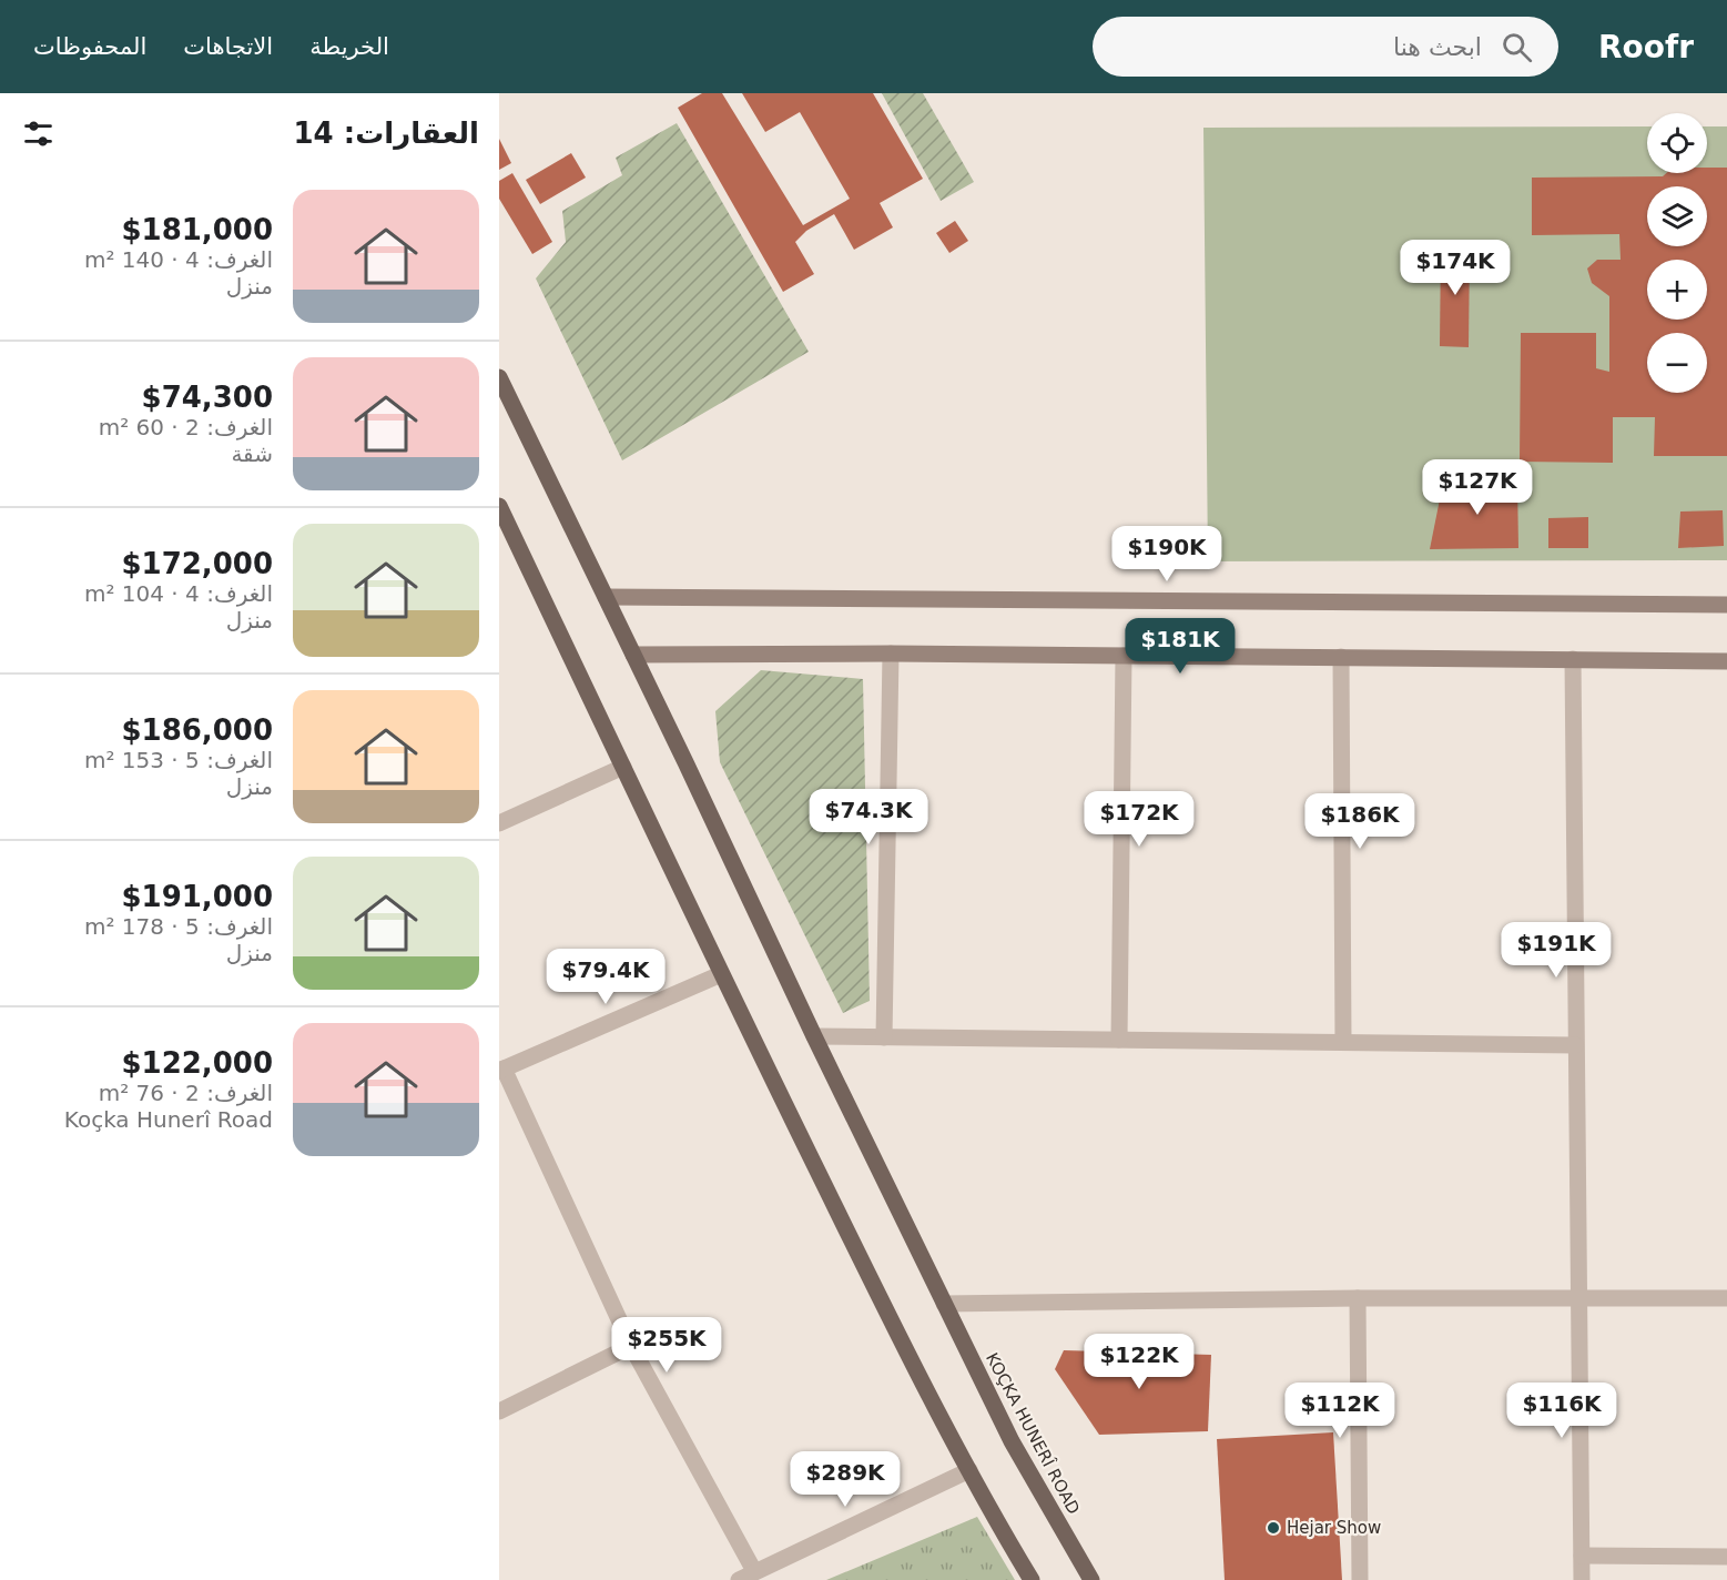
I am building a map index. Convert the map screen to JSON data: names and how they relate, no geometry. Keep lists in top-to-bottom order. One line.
{"streets":{"main road":["KOÇKA HUNERÎ ROAD"]},"places":["Hejar Show"],"page":{"header":"Roofr","search":"ابحث هنا","nav":["الخريطة","الاتجاهات","المحفوظات"],"heading":"العقارات: 14","map_buttons":["+","−"],"list":[{"name":"$181,000","note":"الغرف: 4 · 140 m² · منزل"},{"name":"$74,300","note":"الغرف: 2 · 60 m² · شقة"},{"name":"$172,000","note":"الغرف: 4 · 104 m² · منزل"},{"name":"$186,000","note":"الغرف: 5 · 153 m² · منزل"},{"name":"$191,000","note":"الغرف: 5 · 178 m² · منزل"},{"name":"$122,000","note":"الغرف: 2 · 76 m² · Koçka Hunerî Road"}],"price":["$174K","$127K","$190K","$181K","$74.3K","$172K","$186K","$191K","$79.4K","$255K","$122K","$112K","$116K","$289K"]}}
